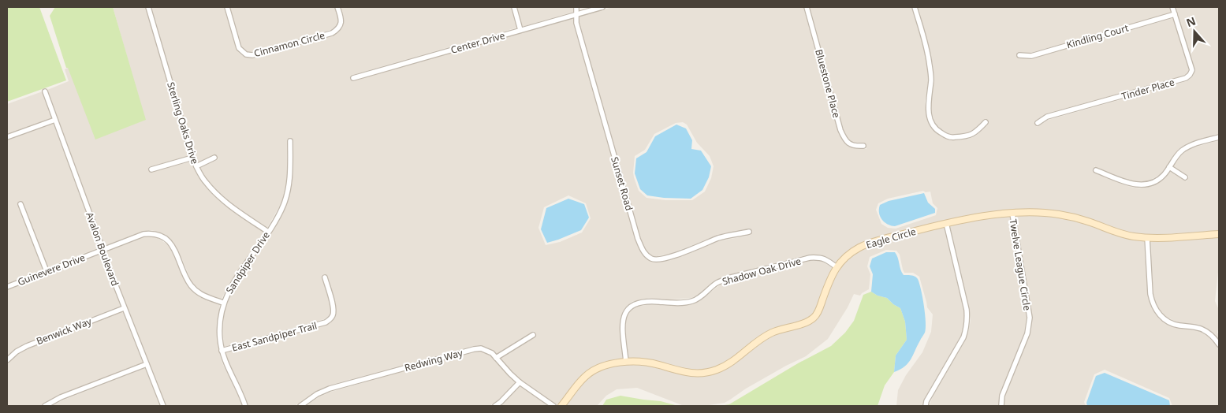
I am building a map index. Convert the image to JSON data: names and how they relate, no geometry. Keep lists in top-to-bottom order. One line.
{"streets":{"street":["Kindling Court","Center Drive","Cinnamon Circle","Bluestone Place","Tinder Place","Sterling Oaks Drive","Sunset Road","Eagle Circle","Avalon Boulevard","Sandpiper Drive","Twelve League Circle","Guinevere Drive","Shadow Oak Drive","Benwick Way","East Sandpiper Trail","Redwing Way"]},"crossings":[["Kindling Court","Tinder Place"],["Center Drive","Sunset Road"],["Sterling Oaks Drive","Sandpiper Drive"],["Eagle Circle","Twelve League Circle"],["Eagle Circle","Shadow Oak Drive"],["Avalon Boulevard","Guinevere Drive"],["Avalon Boulevard","Benwick Way"],["Sandpiper Drive","Guinevere Drive"],["Sandpiper Drive","East Sandpiper Trail"]],"north":"top"}
